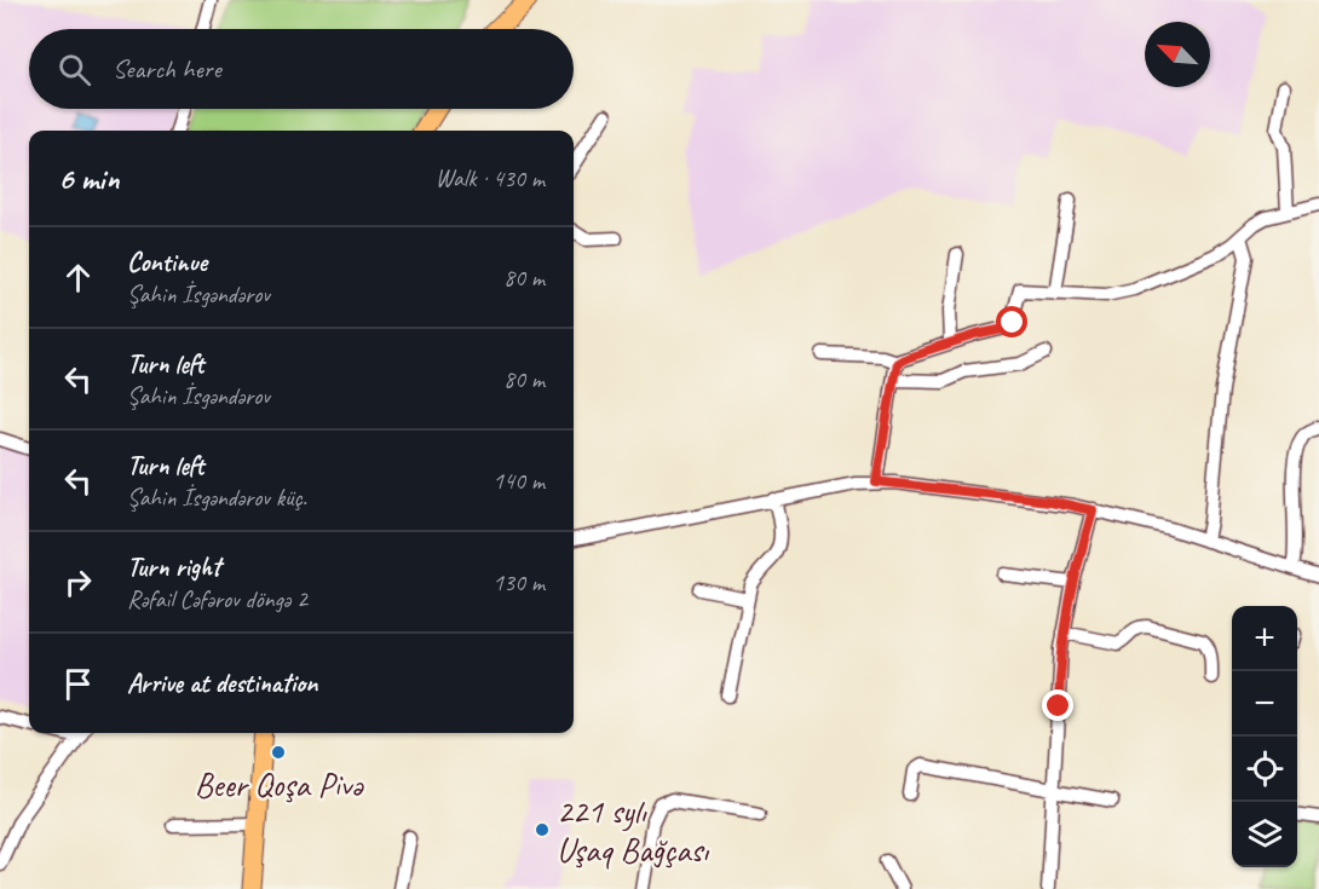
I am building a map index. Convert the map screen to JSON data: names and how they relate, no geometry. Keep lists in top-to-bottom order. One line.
{"places":["Beer Qoşa Pivə","221 sylı Uşaq Bağçası"],"north":"top left","page":{"search":"Search here","heading":["6 min","Walk · 430 m"],"list":[["Continue","Şahin İsgəndərov","80 m"],["Turn left","Şahin İsgəndərov","80 m"],["Turn left","Şahin İsgəndərov küç.","140 m"],["Turn right","Rəfail Cəfərov döngə 2","130 m"],"Arrive at destination"],"map_buttons":["+","−"]}}
